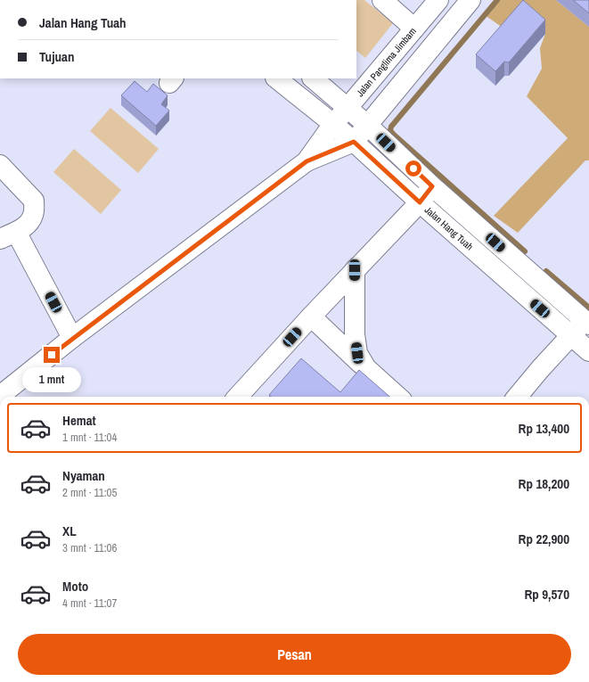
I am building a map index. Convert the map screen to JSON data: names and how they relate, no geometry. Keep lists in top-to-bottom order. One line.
{"streets":{"main road":["Jalan Panglima Jimbam","Jalan Hang Tuah"]},"crossings":[["Jalan Panglima Jimbam","Jalan Hang Tuah"]],"page":{"banner":["Jalan Hang Tuah","Tujuan"],"bubble":"1 mnt","list":[{"name":"Hemat","note":"1 mnt · 11:04","value":"Rp 13,400"},{"name":"Nyaman","note":"2 mnt · 11:05","value":"Rp 18,200"},{"name":"XL","note":"3 mnt · 11:06","value":"Rp 22,900"},{"name":"Moto","note":"4 mnt · 11:07","value":"Rp 9,570"}],"buttons":"Pesan"}}
